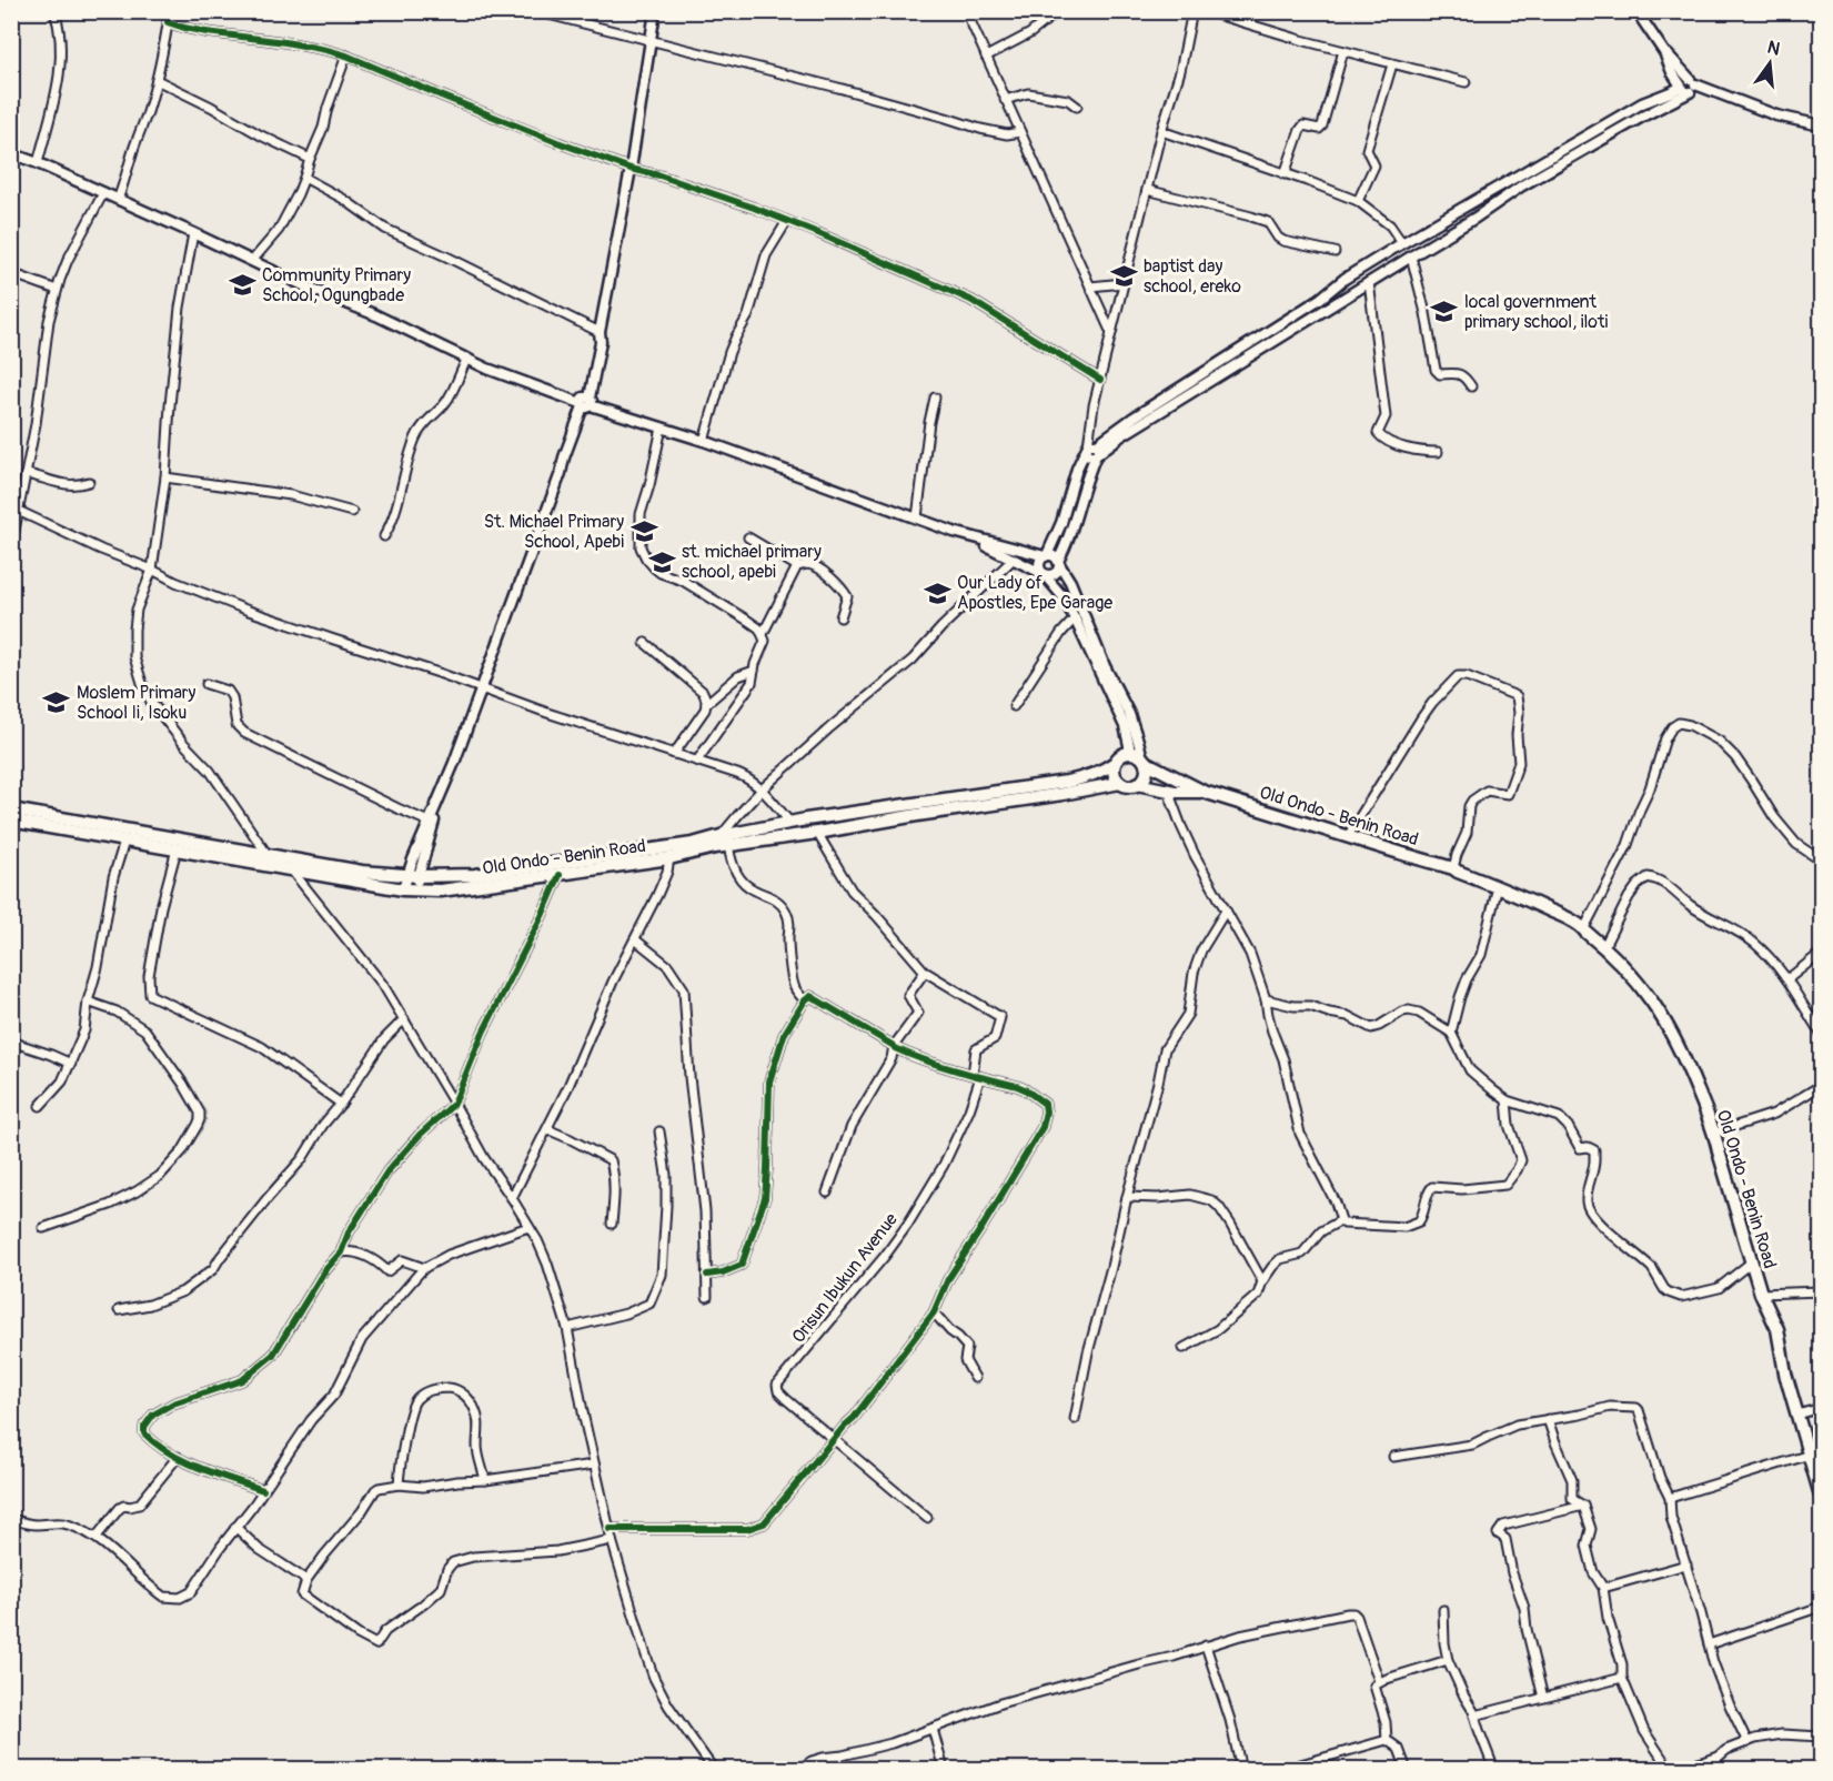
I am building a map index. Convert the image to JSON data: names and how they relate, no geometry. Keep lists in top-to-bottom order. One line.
{"streets":{"main road":["Old Ondo - Benin Road"],"street":["Orisun Ibukun Avenue"]},"places":{"school or university":["baptist day school, ereko","Community Primary School, Ogungbade","local government primary school, iloti","St. Michael Primary School, Apebi","st. michael primary school, apebi","Our Lady of Apostles, Epe Garage","Moslem Primary School Ii, Isoku"]},"north":"top"}
